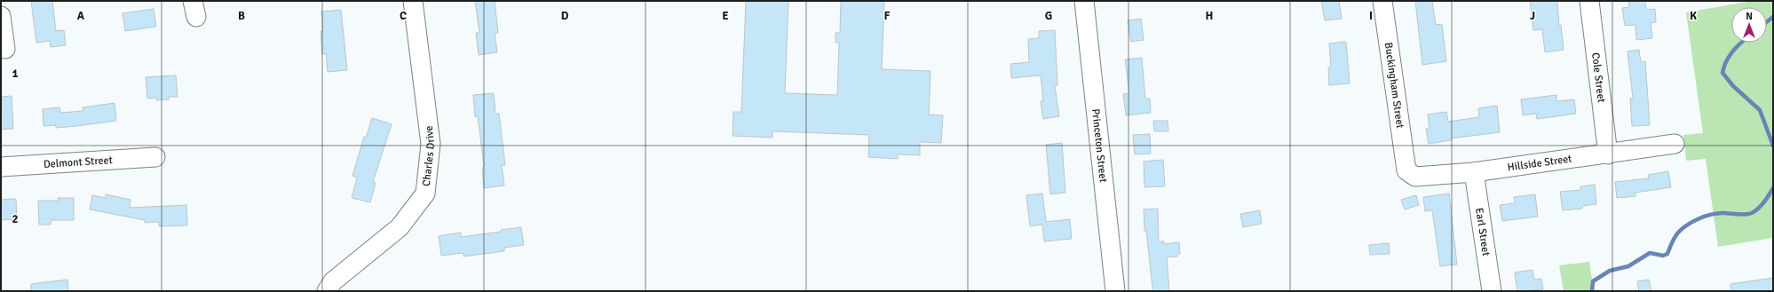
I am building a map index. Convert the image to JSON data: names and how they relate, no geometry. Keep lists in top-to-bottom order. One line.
{"streets":{"street":["Cole Street","Buckingham Street","Princeton Street","Charles Drive","Delmont Street","Hillside Street","Earl Street"]},"crossings":[["Cole Street","Hillside Street"],["Buckingham Street","Hillside Street"],["Hillside Street","Earl Street"]],"north":"top","grid":{"columns":["A","B","C","D","E","F","G","H","I","J","K"],"rows":["1","2"]}}
